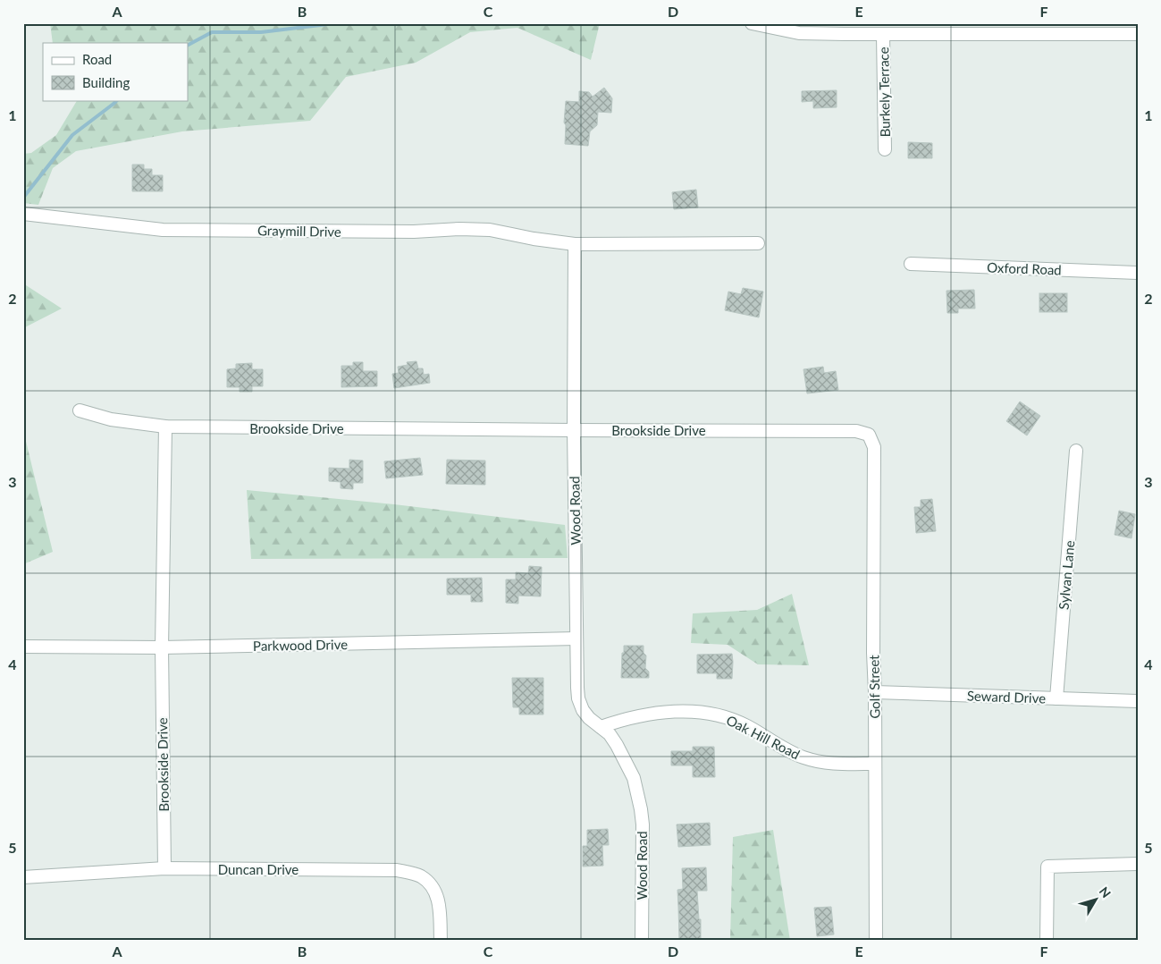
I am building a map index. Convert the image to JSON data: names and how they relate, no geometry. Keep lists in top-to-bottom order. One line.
{"streets":{"street":["Burkely Terrace","Graymill Drive","Oxford Road","Brookside Drive","Wood Road","Sylvan Lane","Parkwood Drive","Golf Street","Seward Drive","Oak Hill Road","Duncan Drive"]},"crossings":[["Graymill Drive","Wood Road"],["Brookside Drive","Wood Road"],["Brookside Drive","Parkwood Drive"],["Brookside Drive","Golf Street"],["Brookside Drive","Duncan Drive"],["Wood Road","Parkwood Drive"],["Wood Road","Oak Hill Road"],["Sylvan Lane","Seward Drive"],["Golf Street","Seward Drive"],["Golf Street","Oak Hill Road"]],"legend":["Road","Building"],"north":"top right","grid":{"columns":["A","B","C","D","E","F"],"rows":["1","2","3","4","5"]}}
